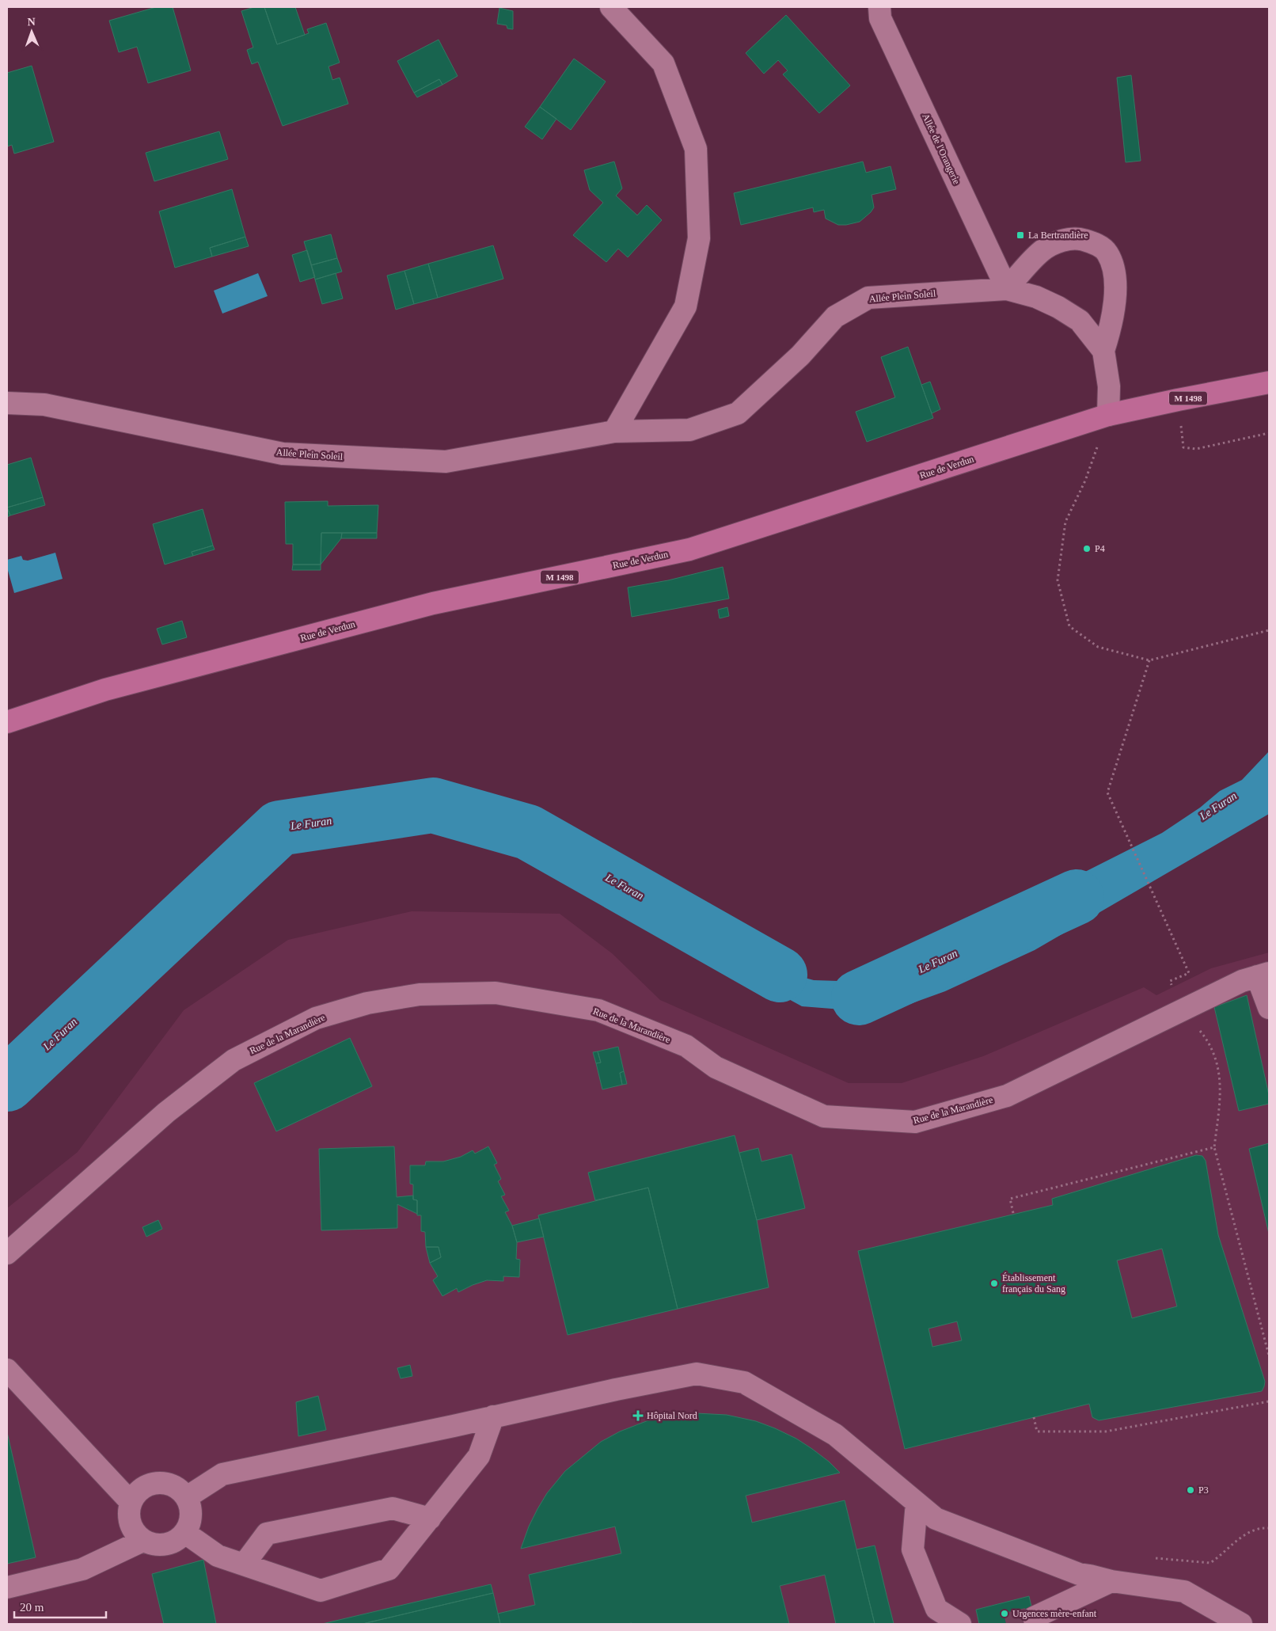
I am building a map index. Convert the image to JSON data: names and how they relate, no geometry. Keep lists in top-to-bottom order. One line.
{"streets":{"main road":["M 1498","Rue de Verdun"],"street":["Allée de l'Orangerie","Allée Plein Soleil","Rue de la Marandière"]},"crossings":[["Allée de l'Orangerie","Allée Plein Soleil"],["Allée Plein Soleil","Rue de Verdun"]],"water":["Le Furan"],"places":{"transit":["La Bertrandière"],"other":["P4","Établissement français du Sang","P3","Urgences mère-enfant"],"health":["Hôpital Nord"]},"scale_bar":"20 m","north":"top"}
